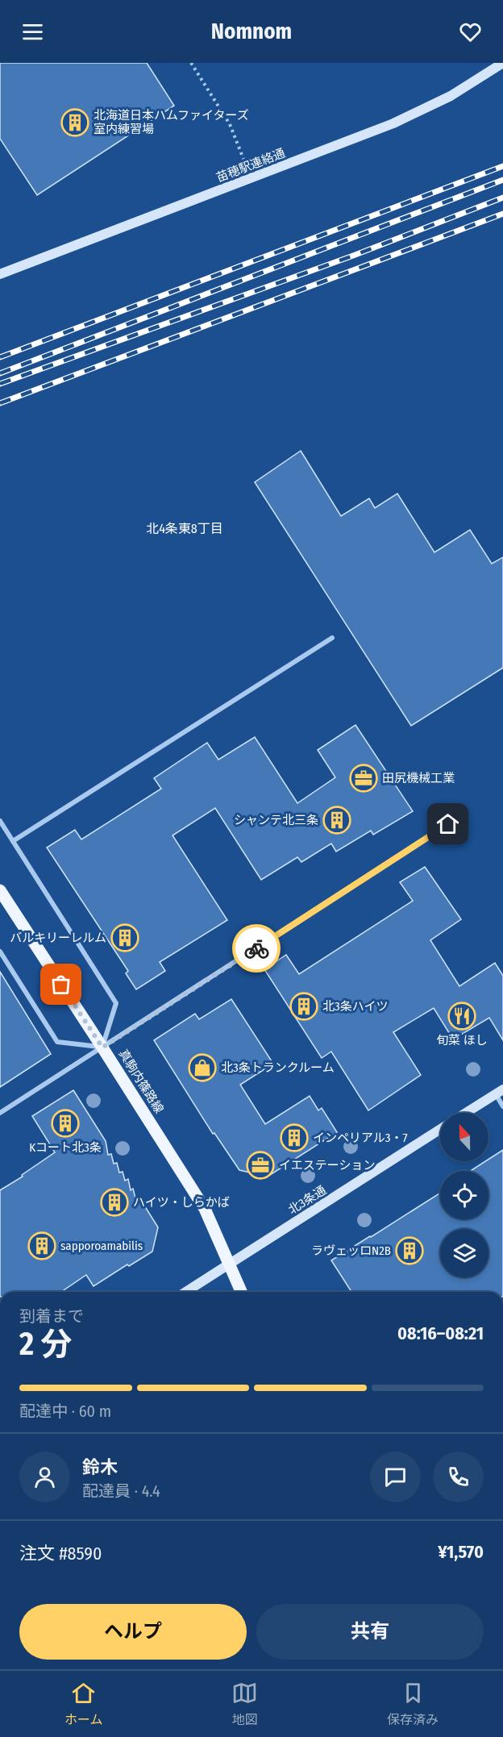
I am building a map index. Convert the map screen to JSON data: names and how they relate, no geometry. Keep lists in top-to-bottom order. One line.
{"streets":{"main road":["真駒内篠路線"],"street":["苗穂駅連絡通","北3条通"]},"crossings":[["真駒内篠路線","北3条通"]],"districts":["北4条東8丁目"],"places":{"building":["北海道日本ハムファイターズ 室内練習場","シャンテ北三条","バルキリーレルム","北3条ハイツ","Kコート北3条","インペリアル3・7","ハイツ・しらかば","sapporoamabilis","ラヴェッロN2B"],"office":["田尻機械工業","イエステーション"],"restaurant":["旬菜 ほし"],"shop":["北3条トランクルーム"]},"north":"top","page":{"header":"Nomnom","heading":["2 分","到着まで","08:16–08:21"],"panel":["鈴木","配達員 · 4.4","注文 #8590","¥1,570"],"bar":"配達中 · 60 m","buttons":["ヘルプ","共有"],"tabs":["ホーム","地図","保存済み"]}}
